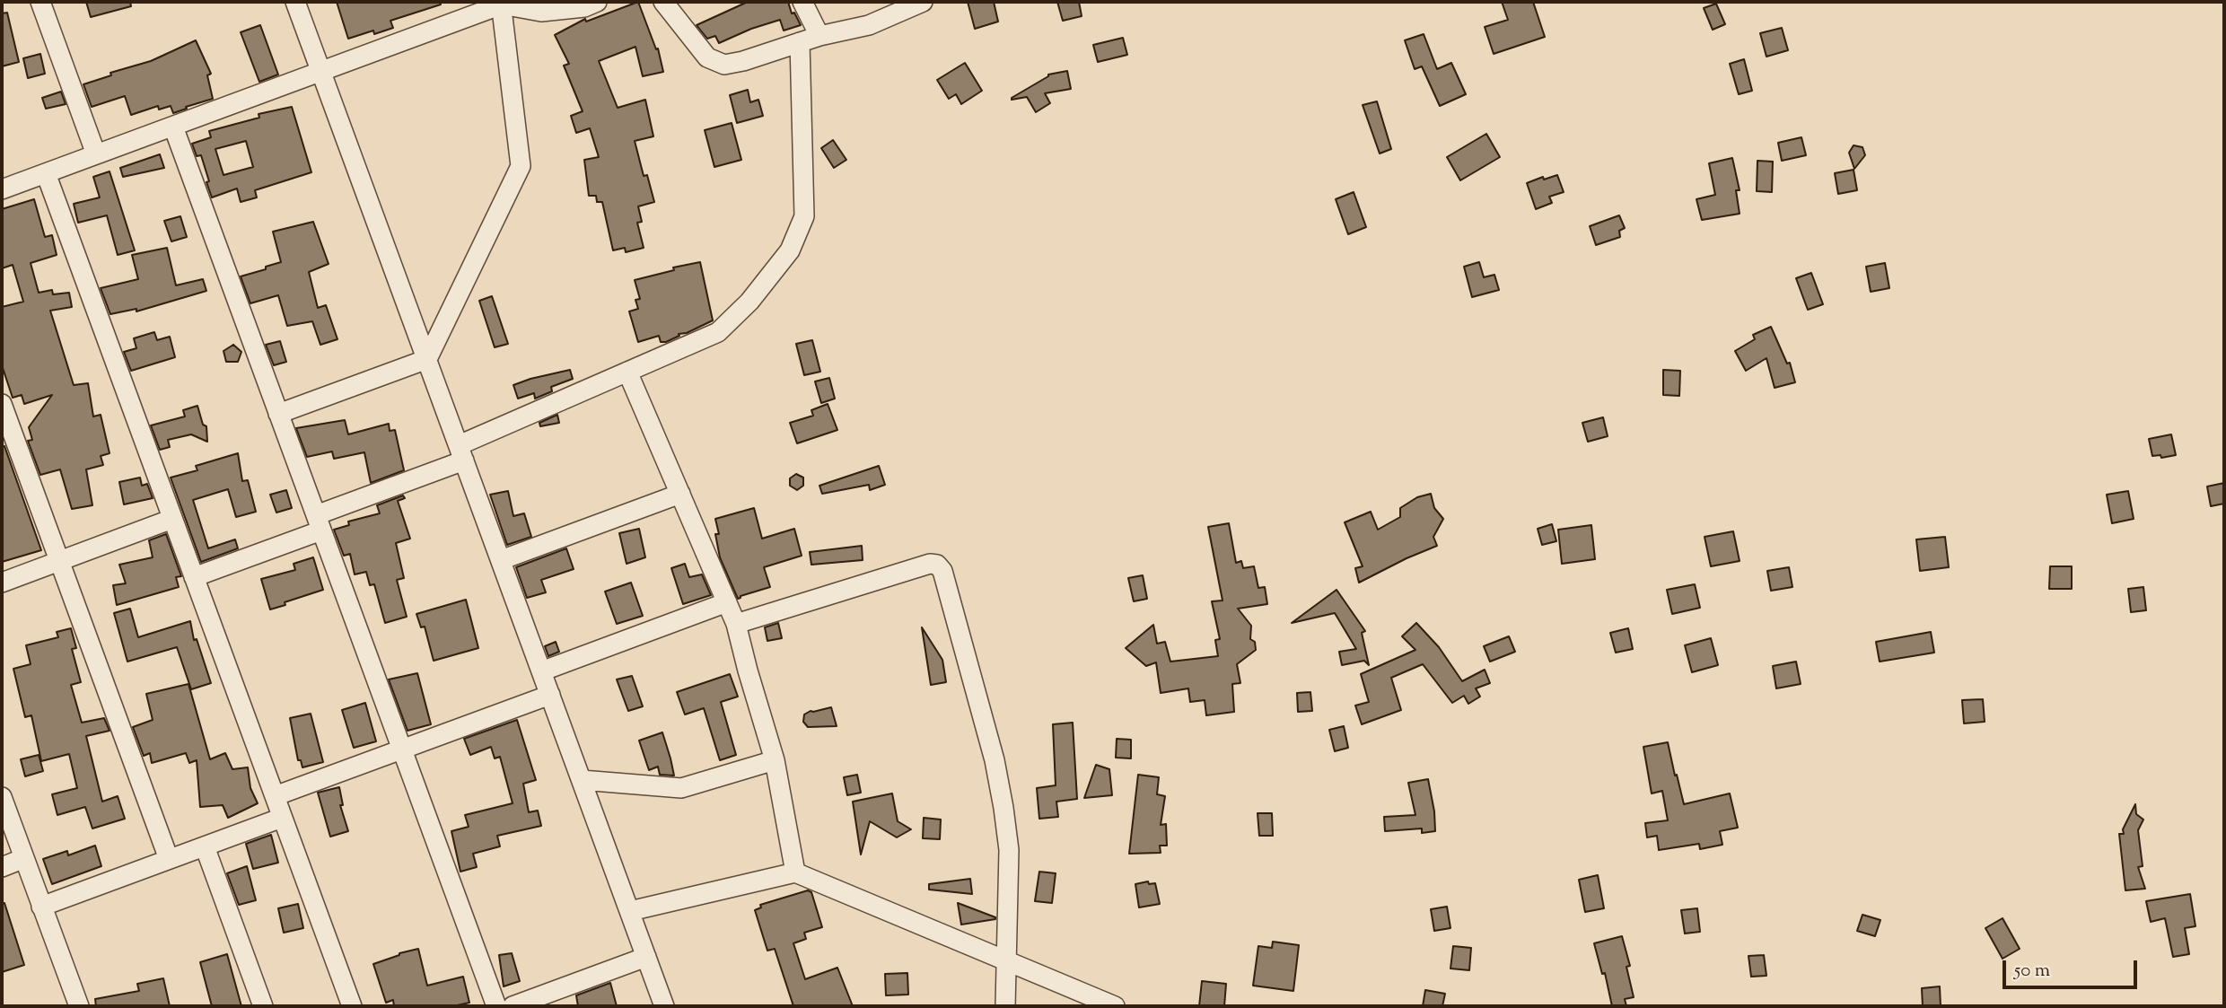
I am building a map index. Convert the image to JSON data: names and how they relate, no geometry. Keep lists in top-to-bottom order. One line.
{"scale_bar":"50 m"}
